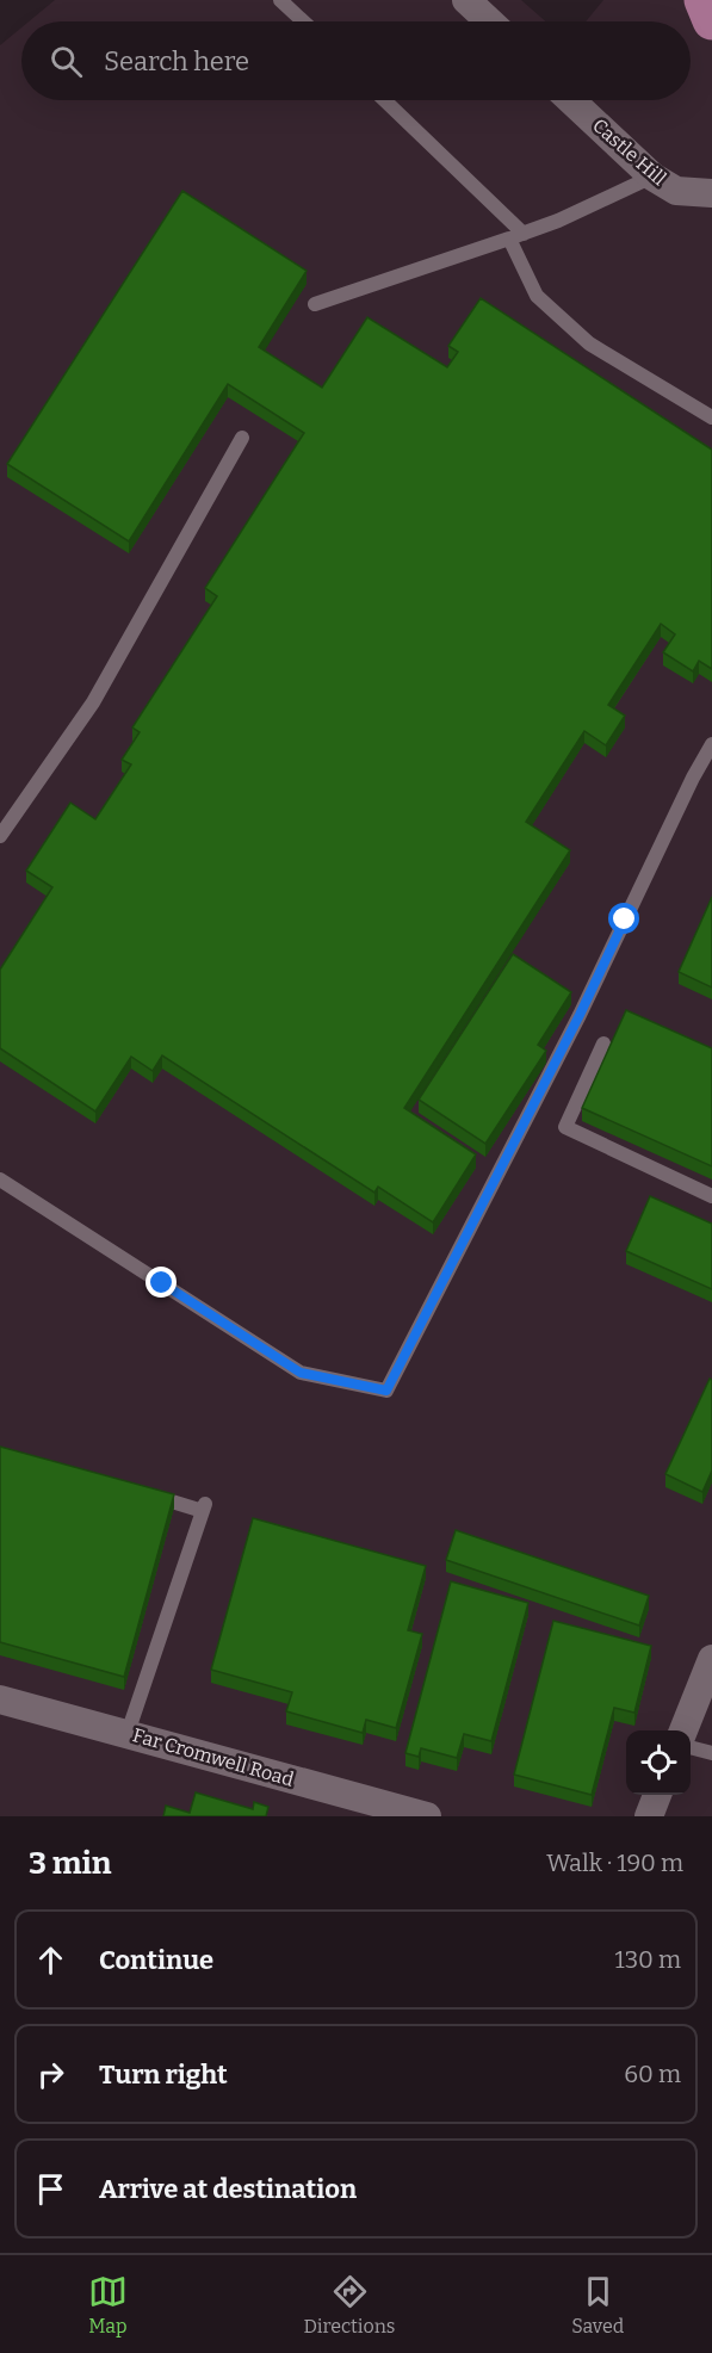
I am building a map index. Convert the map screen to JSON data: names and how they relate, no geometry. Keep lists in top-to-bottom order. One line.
{"streets":{"street":["Castle Hill","Far Cromwell Road"]},"page":{"search":"Search here","heading":["3 min","Walk · 190 m"],"list":[["Continue","130 m"],["Turn right","60 m"],"Arrive at destination"],"nav":["Map","Directions","Saved"]}}
